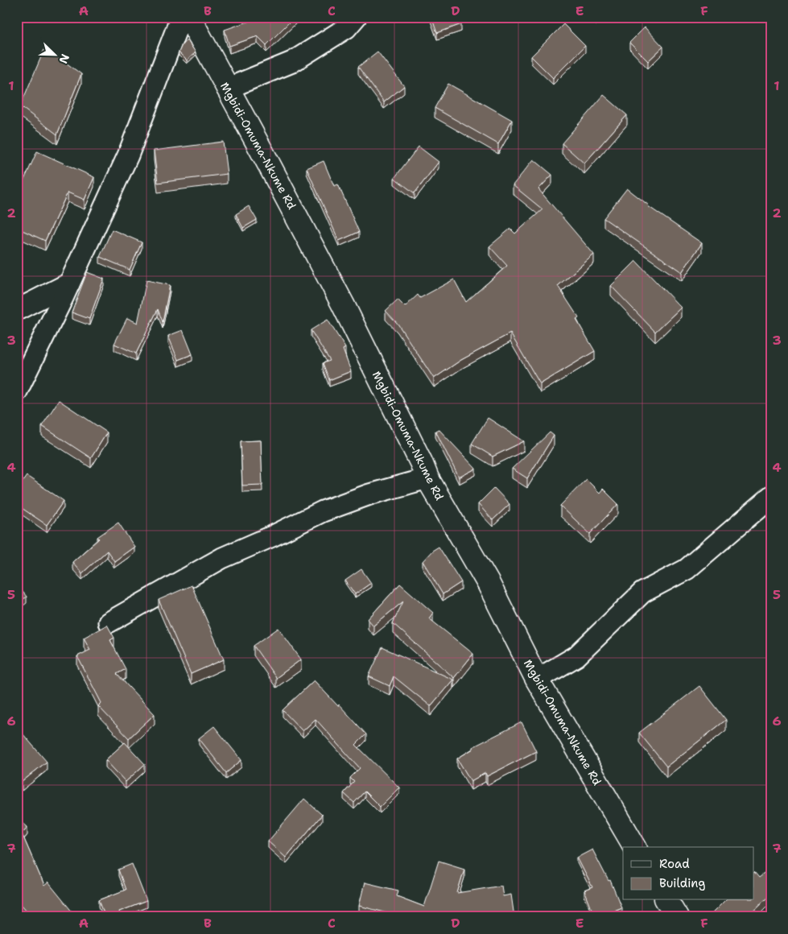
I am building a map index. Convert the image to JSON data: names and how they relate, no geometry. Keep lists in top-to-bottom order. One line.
{"streets":{"street":["Mgbidi-Omuma-Nkume Rd"]},"legend":["Road","Building"],"north":"bottom right","grid":{"columns":["A","B","C","D","E","F"],"rows":["1","2","3","4","5","6","7"]}}
